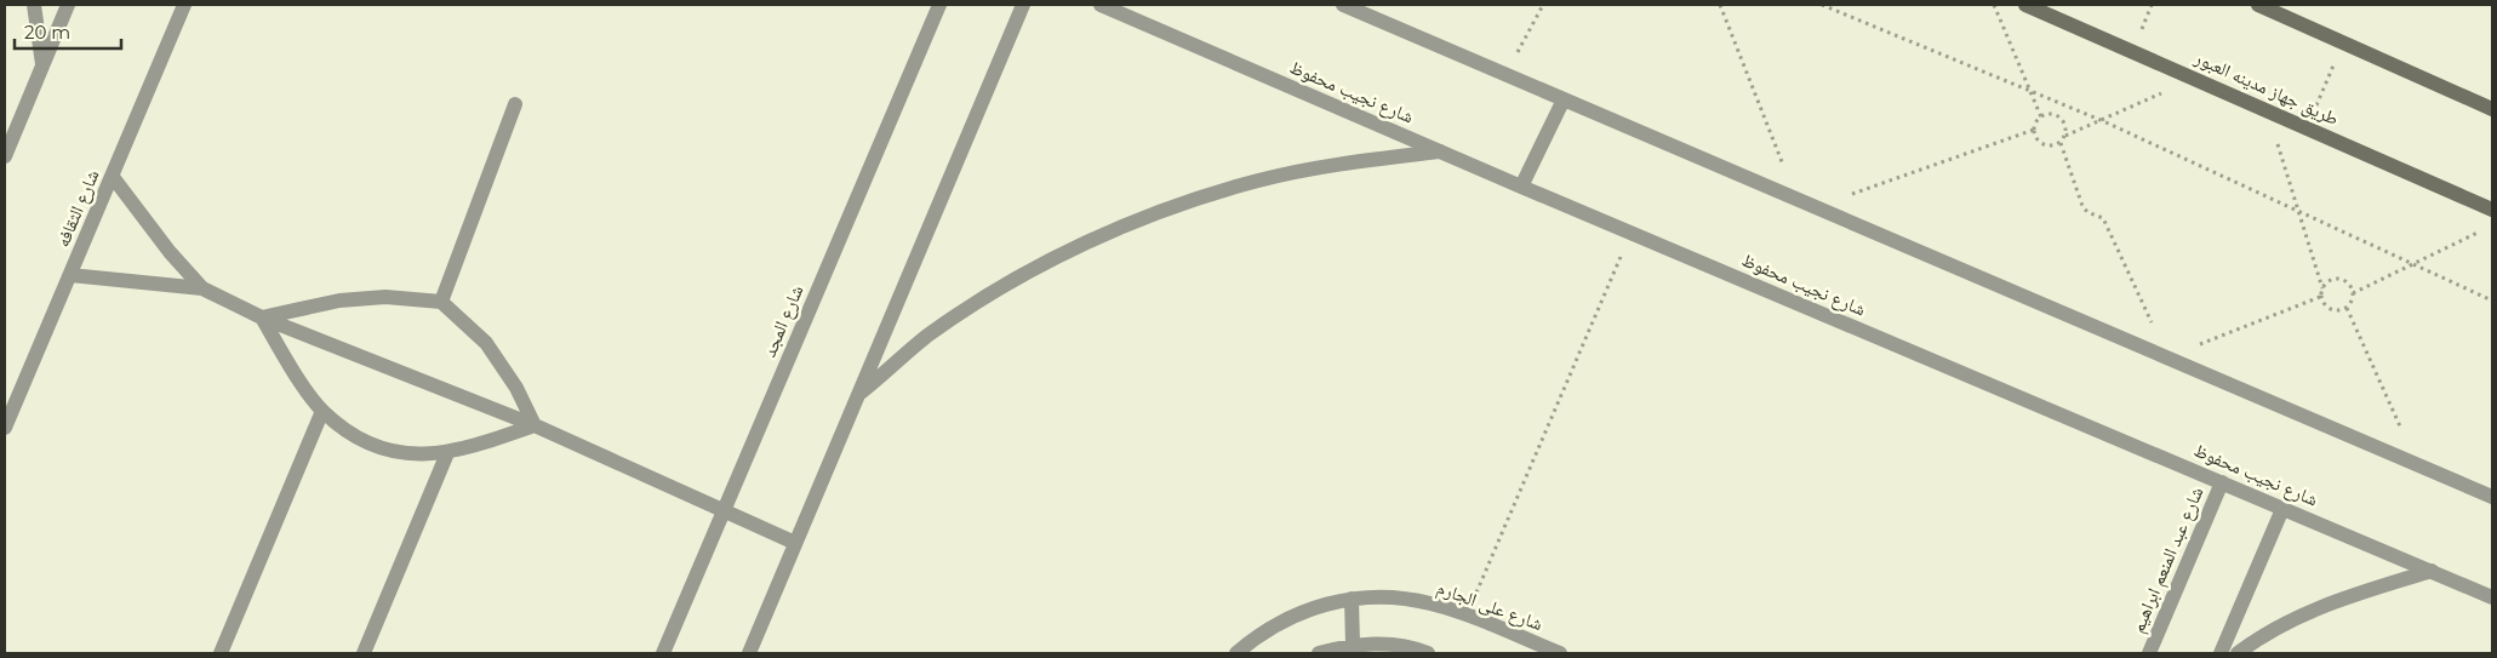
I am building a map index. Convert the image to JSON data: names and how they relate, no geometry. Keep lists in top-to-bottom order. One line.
{"streets":{"main road":["طريق جهاز مدينه العبور"],"street":["شارع نجيب محفوظ","شارع الثقافه","شارع المجد","شارع عبد المنعم ابراهيم","شارع على الجارم"]},"crossings":[["شارع نجيب محفوظ","شارع عبد المنعم ابراهيم"]],"scale_bar":"20 m"}
